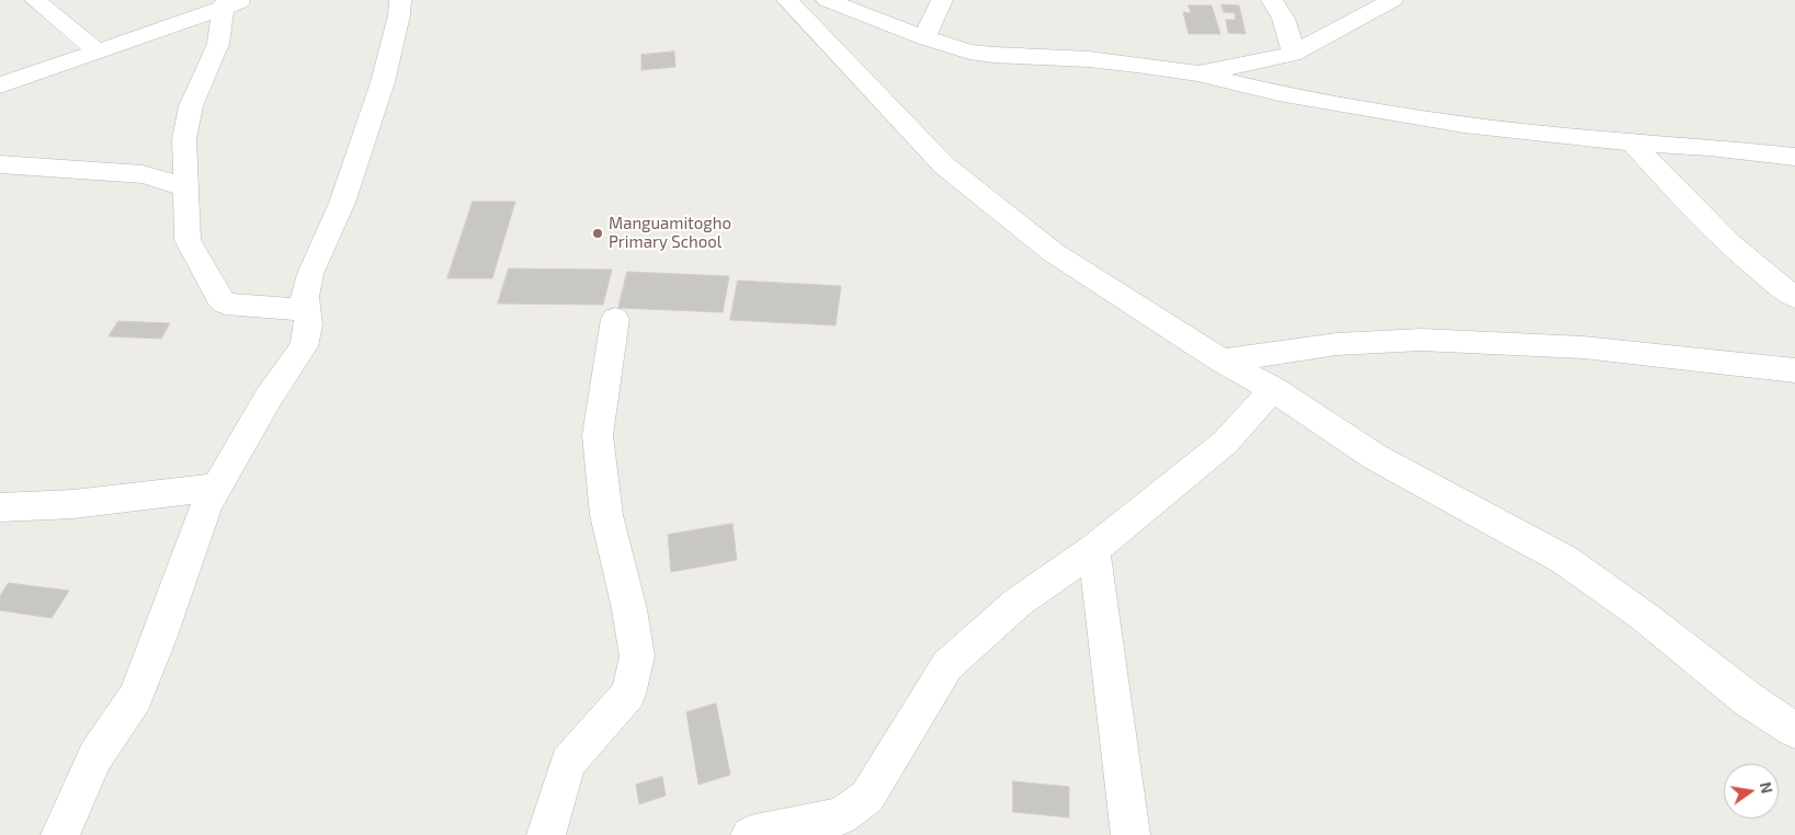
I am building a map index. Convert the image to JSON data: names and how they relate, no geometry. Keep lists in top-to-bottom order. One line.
{"places":["Manguamitogho Primary School"],"north":"right"}
